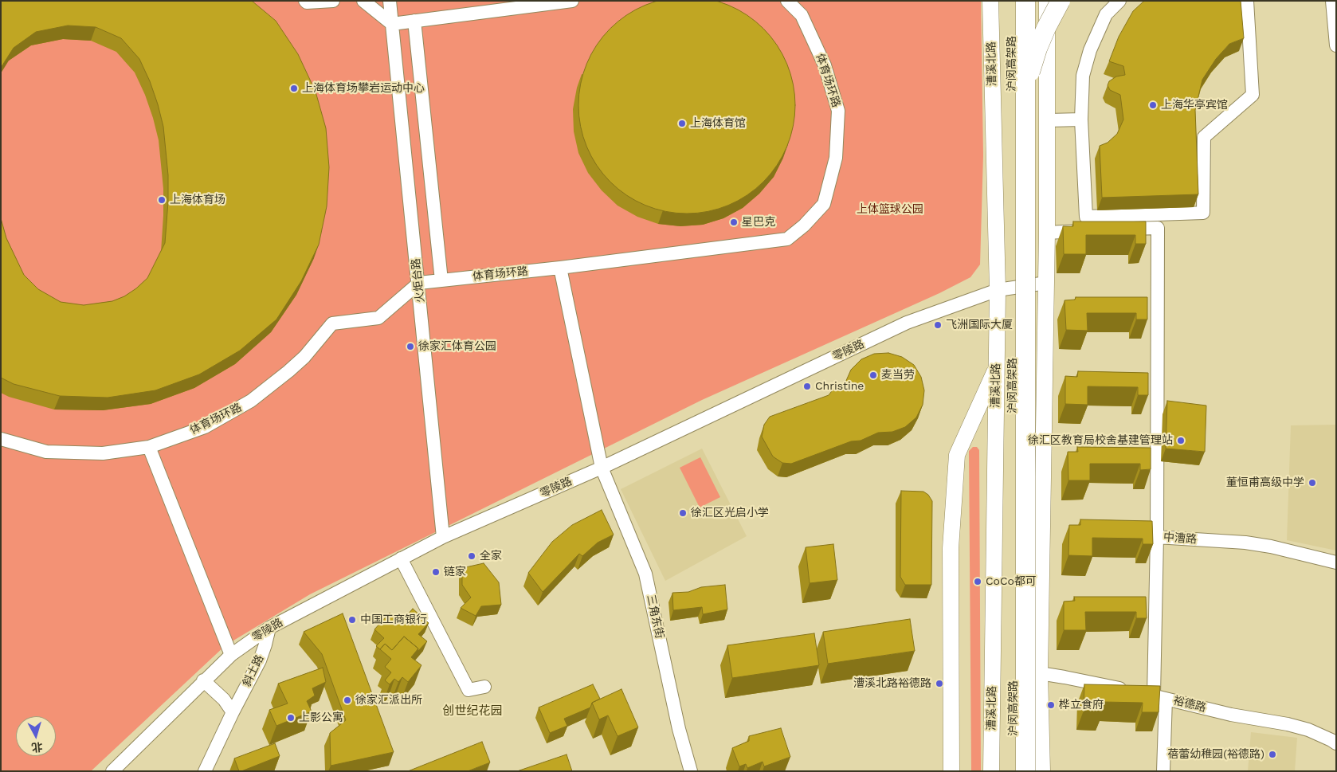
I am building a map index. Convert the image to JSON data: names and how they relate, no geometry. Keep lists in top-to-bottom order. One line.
{"streets":{"highway":["沪闵高架路"],"main road":["漕溪北路"],"street":["体育场环路","火炬台路","零陵路","中漕路","三角东街","斜土路","裕德路"]},"crossings":[["漕溪北路","零陵路"],["体育场环路","火炬台路"],["体育场环路","三角东街"],["火炬台路","零陵路"],["零陵路","三角东街"],["零陵路","斜土路"],["中漕路","裕德路"]],"districts":["创世纪花园"],"parks":["上体篮球公园"],"places":["上海体育场攀岩运动中心","上海华亭宾馆","上海体育馆","上海体育场","星巴克","飞洲国际大厦","徐家汇体育公园","麦当劳","Christine","徐汇区教育局校舍基建管理站","董恒甫高级中学","徐汇区光启小学","全家","链家","CoCo都可","中国工商银行","漕溪北路裕德路","徐家汇派出所","桦立食府","上影公寓","蓓蕾幼稚园(裕德路)"],"north":"bottom"}
